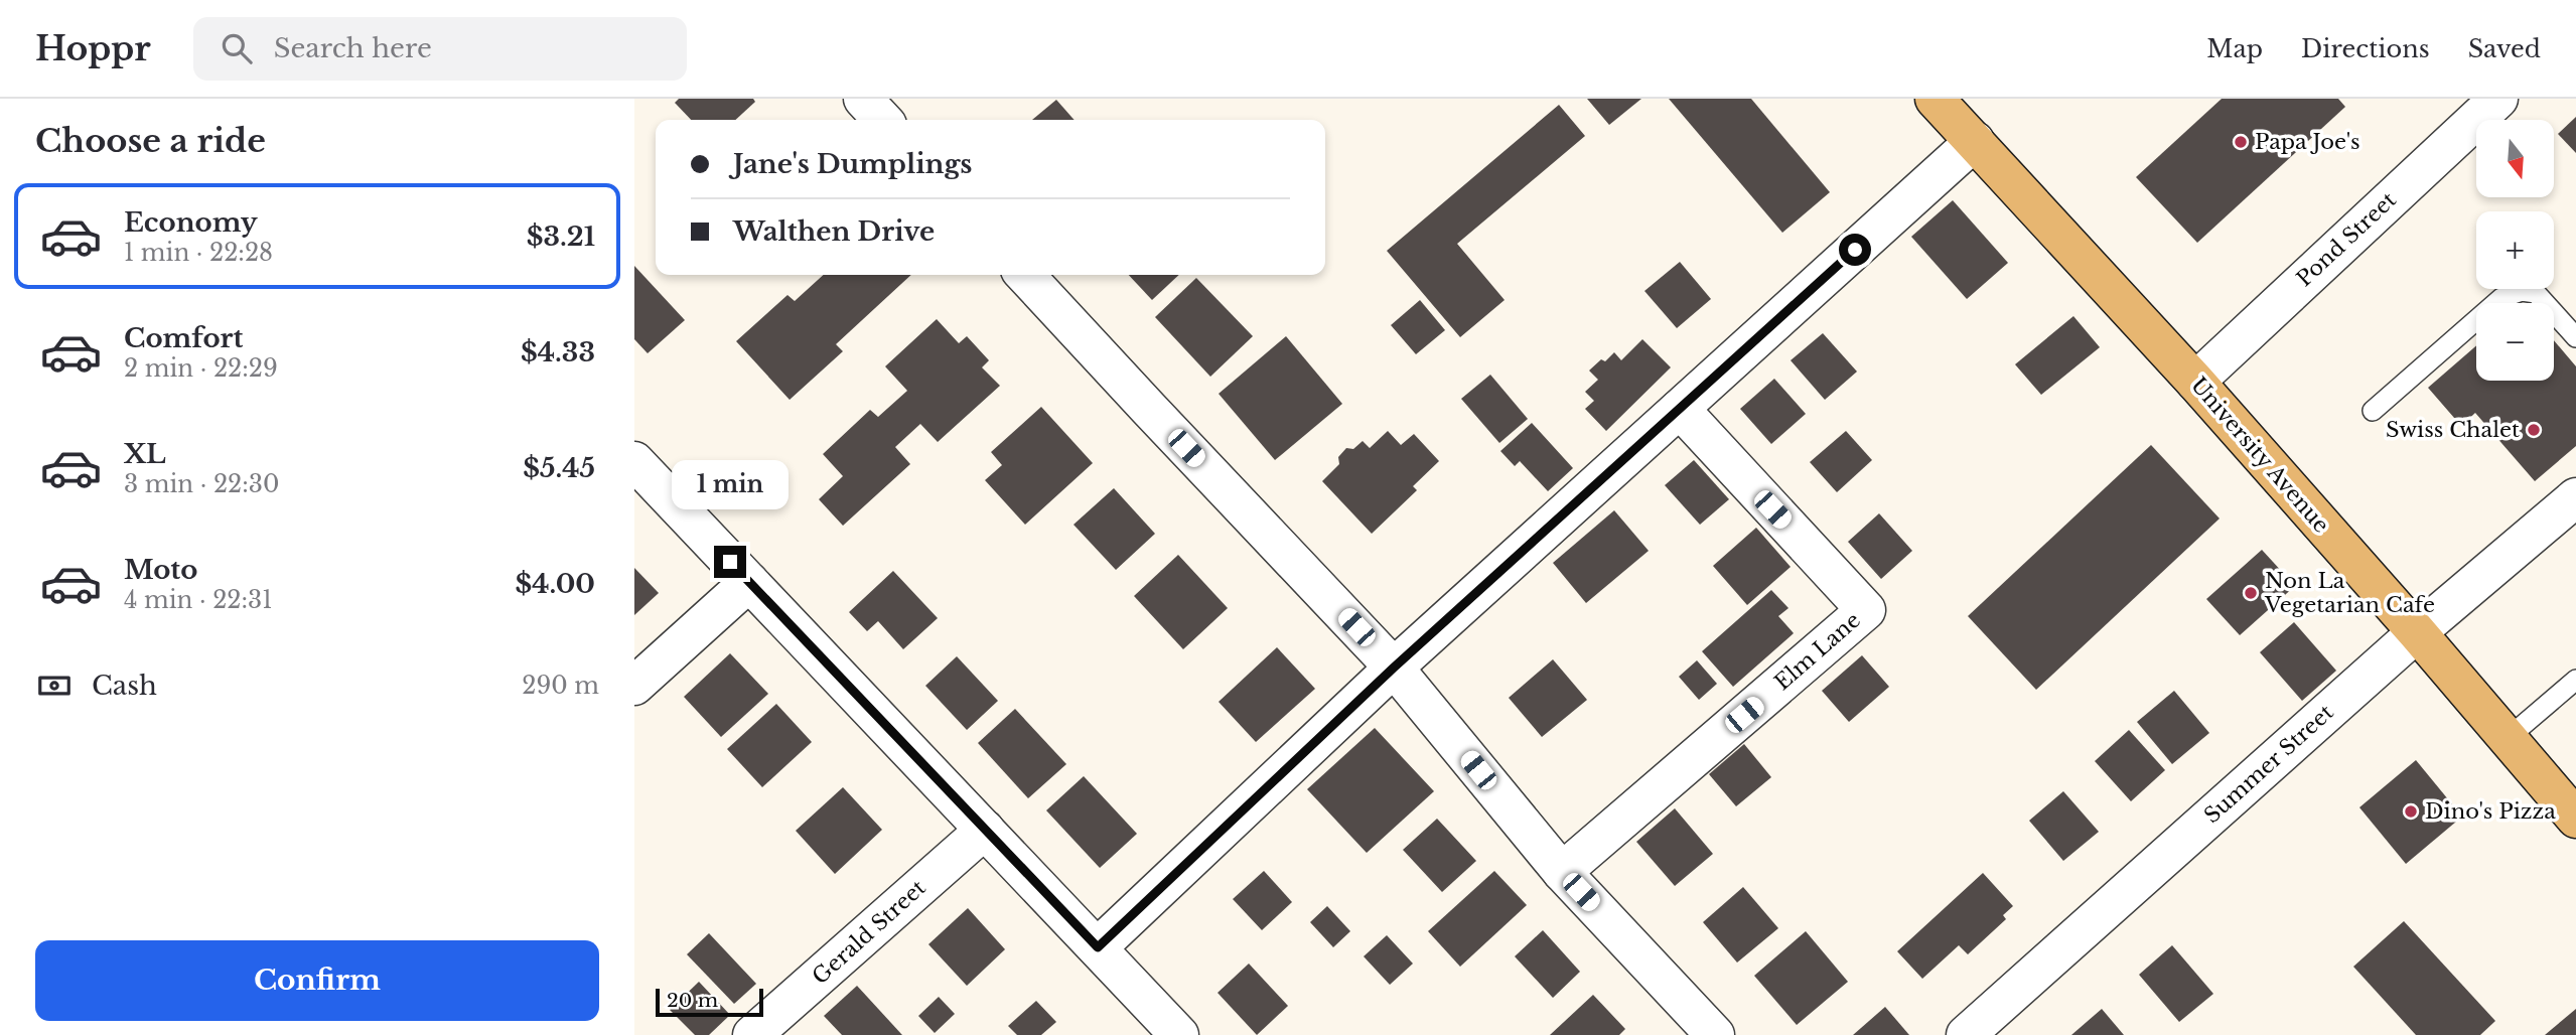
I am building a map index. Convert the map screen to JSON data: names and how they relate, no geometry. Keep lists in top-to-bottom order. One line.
{"streets":{"main road":["University Avenue"],"street":["Pond Street","Elm Lane","Summer Street","Gerald Street"]},"crossings":[["Pond Street","University Avenue"],["University Avenue","Summer Street"]],"places":["Papa Joe's","Swiss Chalet","Non La Vegetarian Cafe","Dino's Pizza"],"scale_bar":"20 m","north":"bottom","page":{"header":"Hoppr","search":"Search here","nav":["Map","Directions","Saved"],"heading":"Choose a ride","map_buttons":["+","−"],"banner":["Jane's Dumplings","Walthen Drive"],"list":[{"name":"Economy","note":"1 min · 22:28","value":"$3.21"},{"name":"Comfort","note":"2 min · 22:29","value":"$4.33"},{"name":"XL","note":"3 min · 22:30","value":"$5.45"},{"name":"Moto","note":"4 min · 22:31","value":"$4.00"}],"bubble":"1 min","pay":["Cash","290 m"],"buttons":"Confirm","scale":"20 m"}}
